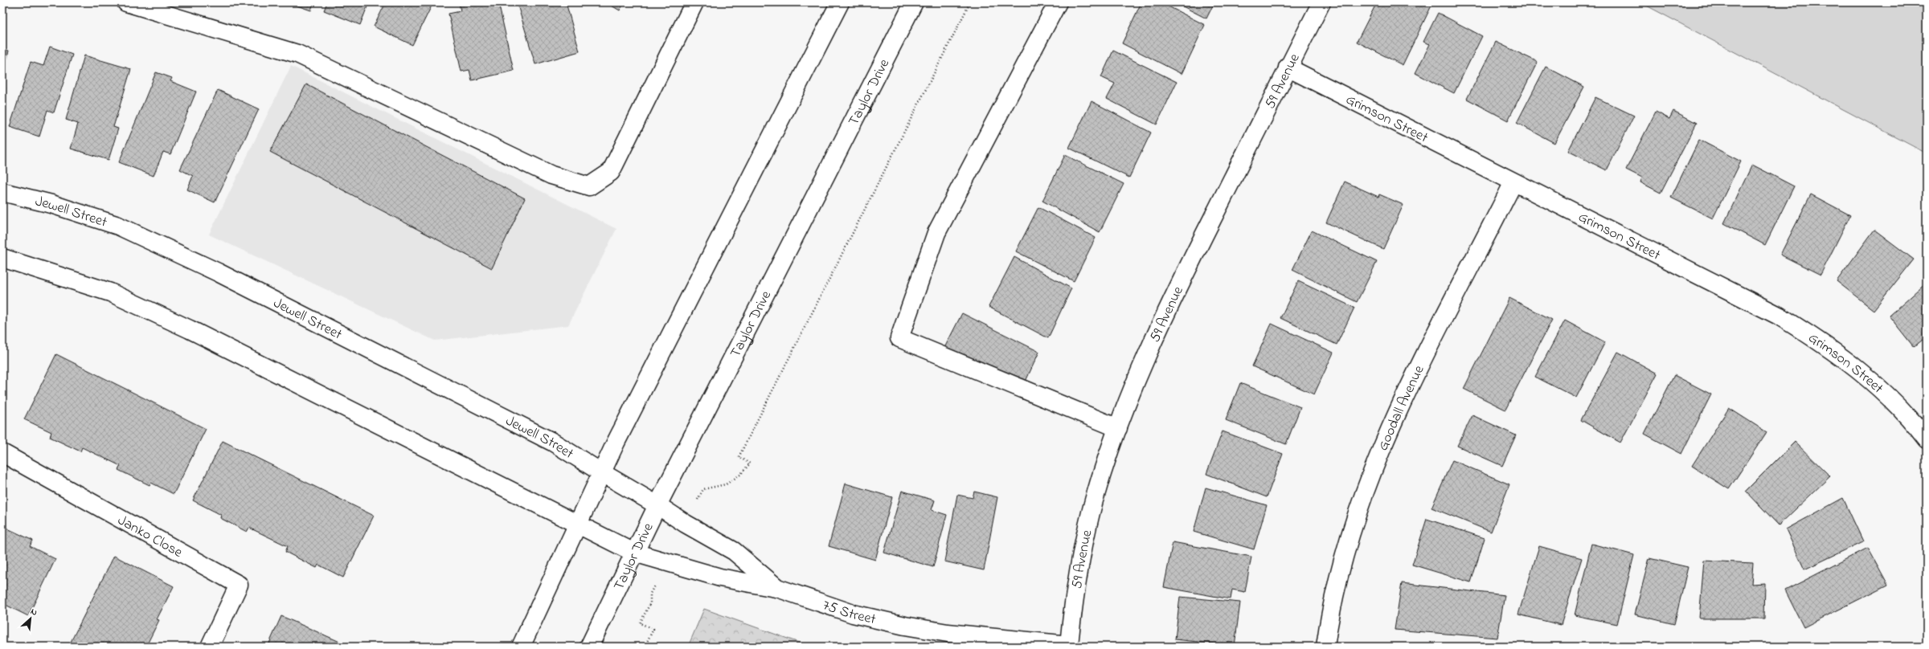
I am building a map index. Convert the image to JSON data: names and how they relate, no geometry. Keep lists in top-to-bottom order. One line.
{"streets":{"street":["59 Avenue","Taylor Drive","Grimson Street","Jewell Street","Goodall Avenue","Janko Close","75 Street"]},"crossings":[["59 Avenue","Grimson Street"],["59 Avenue","75 Street"],["Taylor Drive","Jewell Street"],["Taylor Drive","75 Street"],["Grimson Street","Goodall Avenue"],["Jewell Street","75 Street"]],"north":"top right"}
